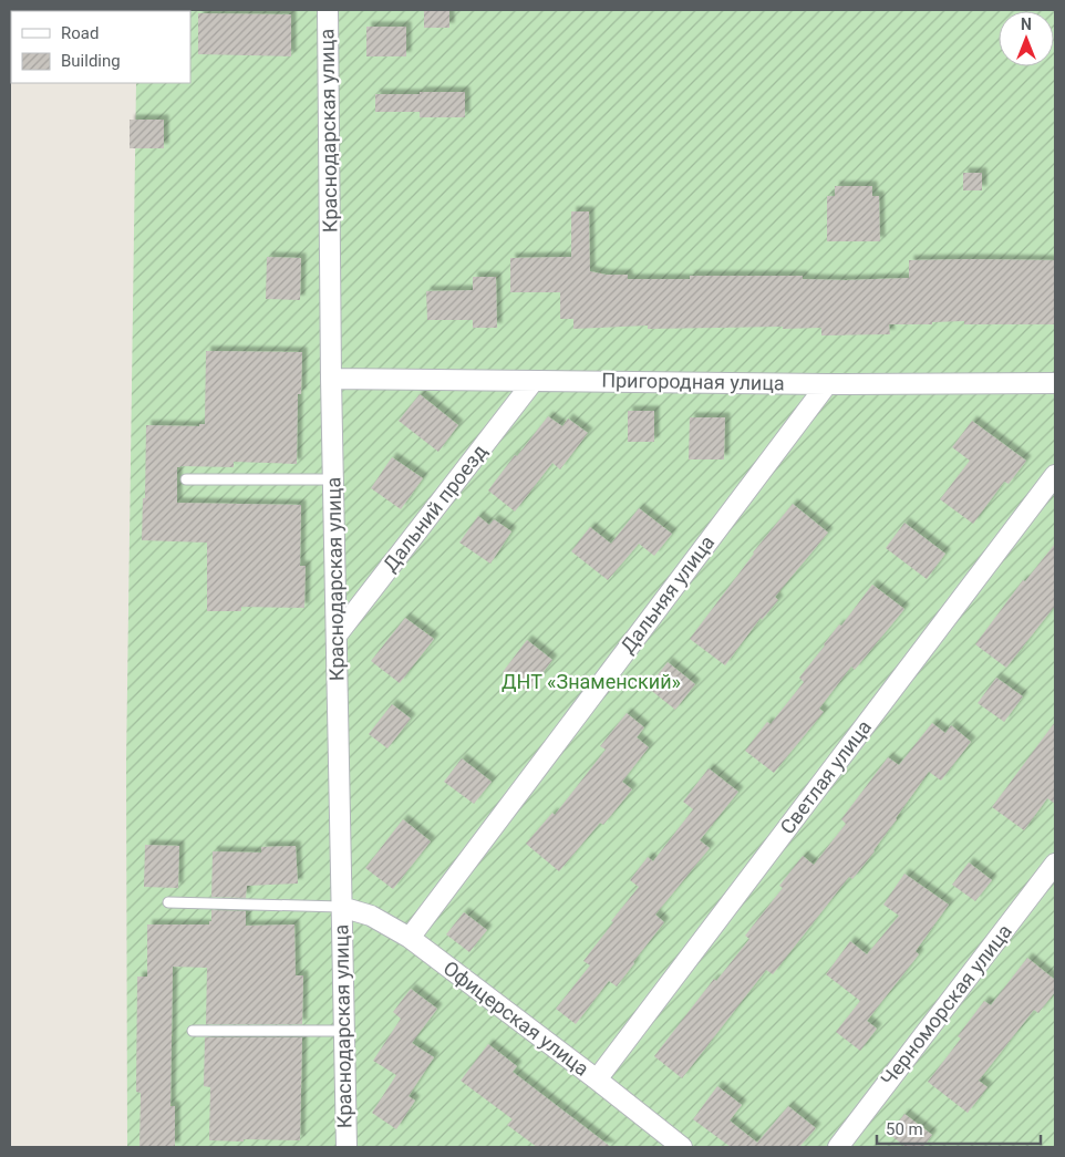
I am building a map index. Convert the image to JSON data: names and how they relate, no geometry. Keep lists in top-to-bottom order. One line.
{"streets":{"street":["Краснодарская улица","Пригородная улица","Дальний проезд","Дальняя улица","Светлая улица","Черноморская улица","Офицерская улица"]},"crossings":[["Краснодарская улица","Пригородная улица"],["Краснодарская улица","Дальний проезд"],["Краснодарская улица","Офицерская улица"],["Пригородная улица","Дальний проезд"],["Пригородная улица","Дальняя улица"],["Дальняя улица","Офицерская улица"],["Светлая улица","Офицерская улица"]],"parks":["ДНТ «Знаменский»"],"legend":["Road","Building"],"scale_bar":"50 m","north":"top"}
